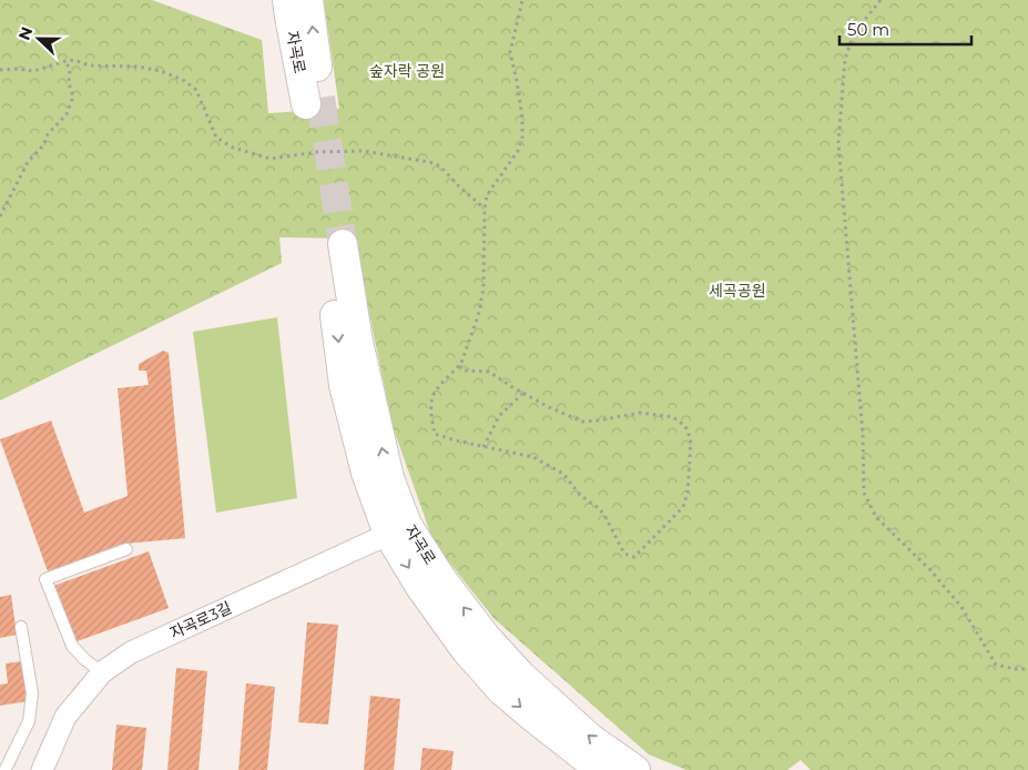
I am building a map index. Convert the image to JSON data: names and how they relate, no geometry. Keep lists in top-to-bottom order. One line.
{"streets":{"main road":["자곡로"],"street":["자곡로3길"]},"crossings":[["자곡로","자곡로3길"]],"parks":["숲자락 공원","세곡공원"],"scale_bar":"50 m","north":"left"}
